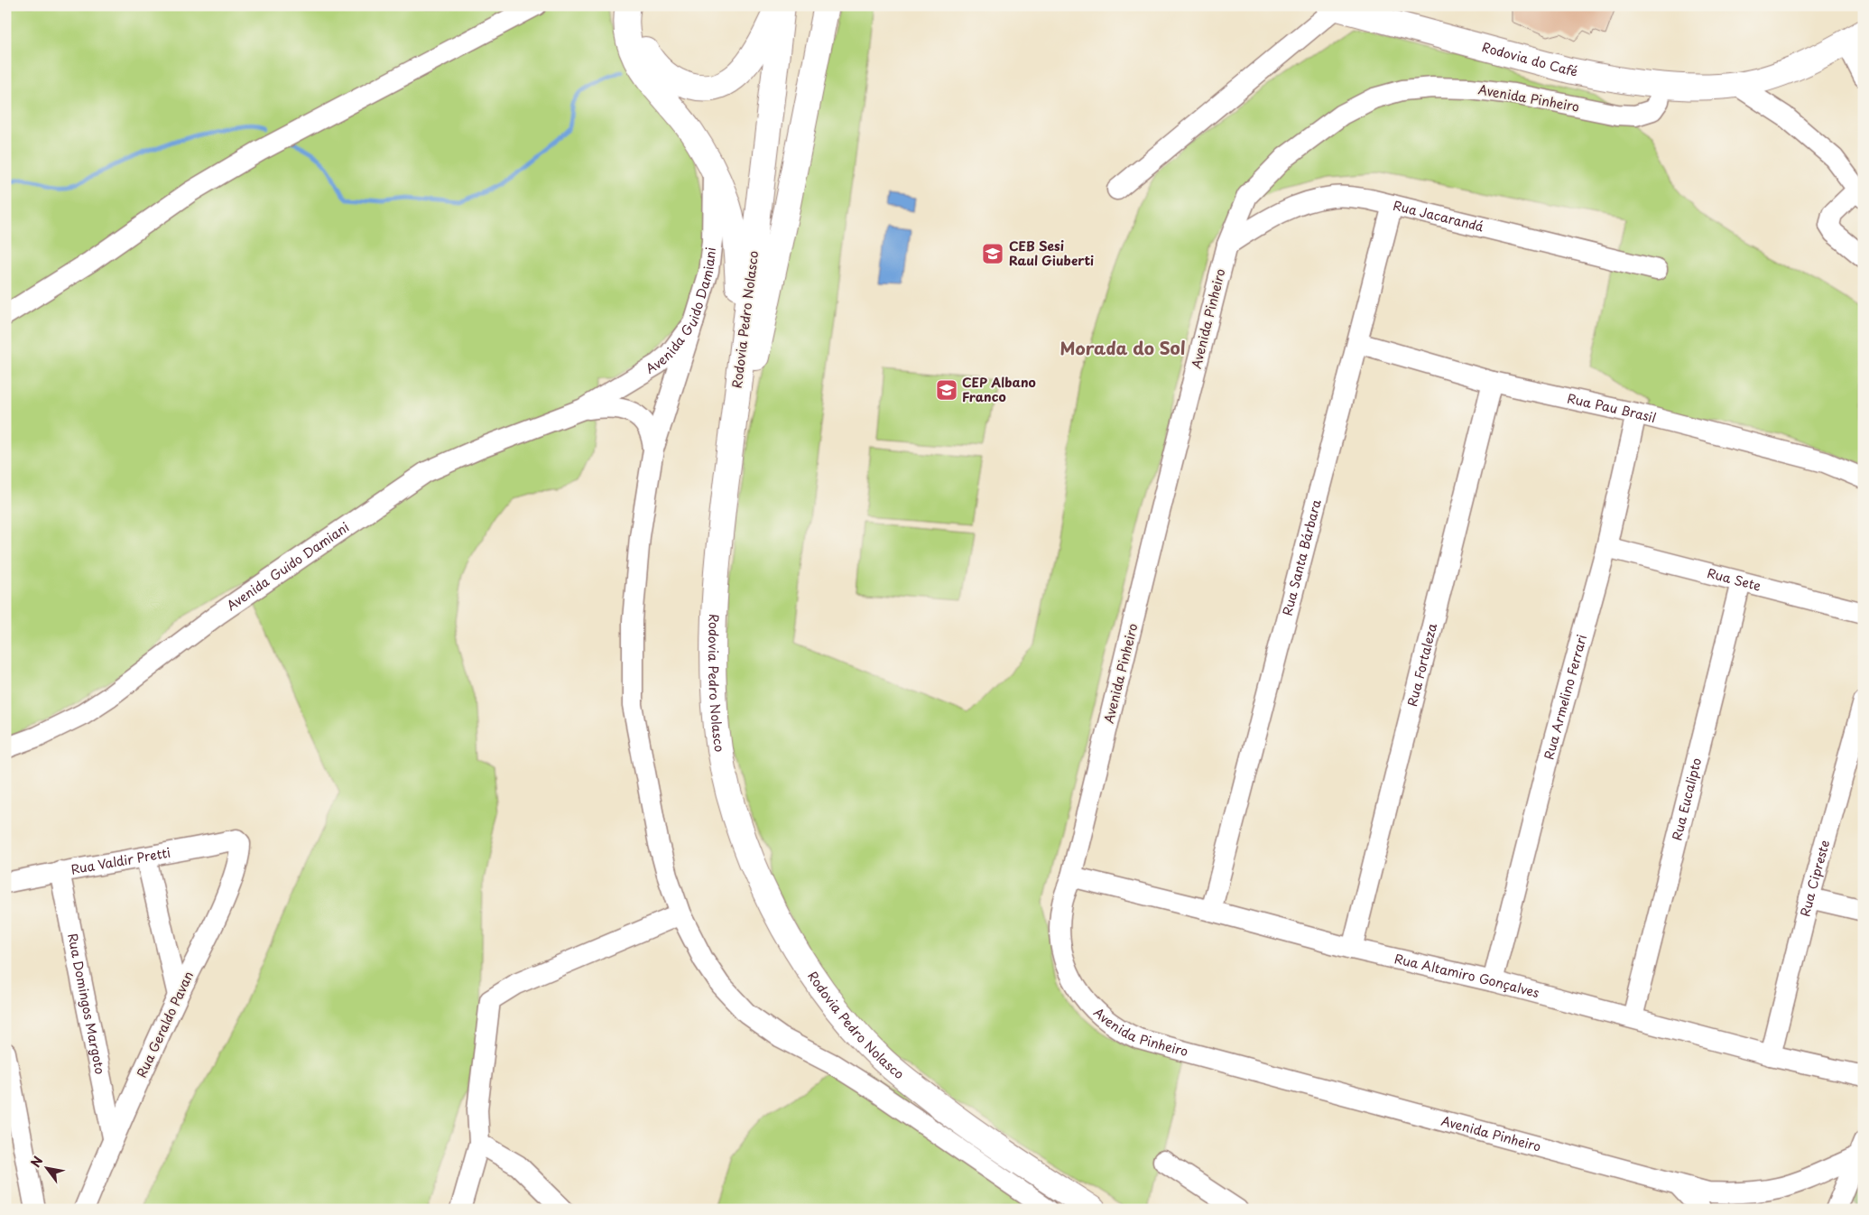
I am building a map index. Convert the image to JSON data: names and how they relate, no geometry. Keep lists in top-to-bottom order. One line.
{"streets":{"main road":["Rodovia do Café","Rodovia Pedro Nolasco"],"street":["Avenida Pinheiro","Rua Jacarandá","Avenida Guido Damiani","Rua Pau Brasil","Rua Santa Bárbara","Rua Sete","Rua Fortaleza","Rua Armelino Ferrari","Rua Eucalipto","Rua Valdir Pretti","Rua Cipreste","Rua Altamiro Gonçalves","Rua Domingos Margoto","Rua Geraldo Pavan"]},"crossings":[["Rodovia do Café","Avenida Pinheiro"],["Avenida Pinheiro","Rua Jacarandá"],["Avenida Pinheiro","Rua Altamiro Gonçalves"],["Rua Jacarandá","Rua Santa Bárbara"],["Rua Pau Brasil","Rua Santa Bárbara"],["Rua Pau Brasil","Rua Fortaleza"],["Rua Pau Brasil","Rua Armelino Ferrari"],["Rua Santa Bárbara","Rua Altamiro Gonçalves"],["Rua Sete","Rua Armelino Ferrari"],["Rua Sete","Rua Eucalipto"],["Rua Fortaleza","Rua Altamiro Gonçalves"],["Rua Armelino Ferrari","Rua Altamiro Gonçalves"],["Rua Eucalipto","Rua Altamiro Gonçalves"],["Rua Valdir Pretti","Rua Domingos Margoto"],["Rua Valdir Pretti","Rua Geraldo Pavan"],["Rua Cipreste","Rua Altamiro Gonçalves"],["Rua Domingos Margoto","Rua Geraldo Pavan"]],"districts":["Morada do Sol"],"places":{"school or university":["CEB Sesi Raul Giuberti","CEP Albano Franco"]},"north":"top left"}
